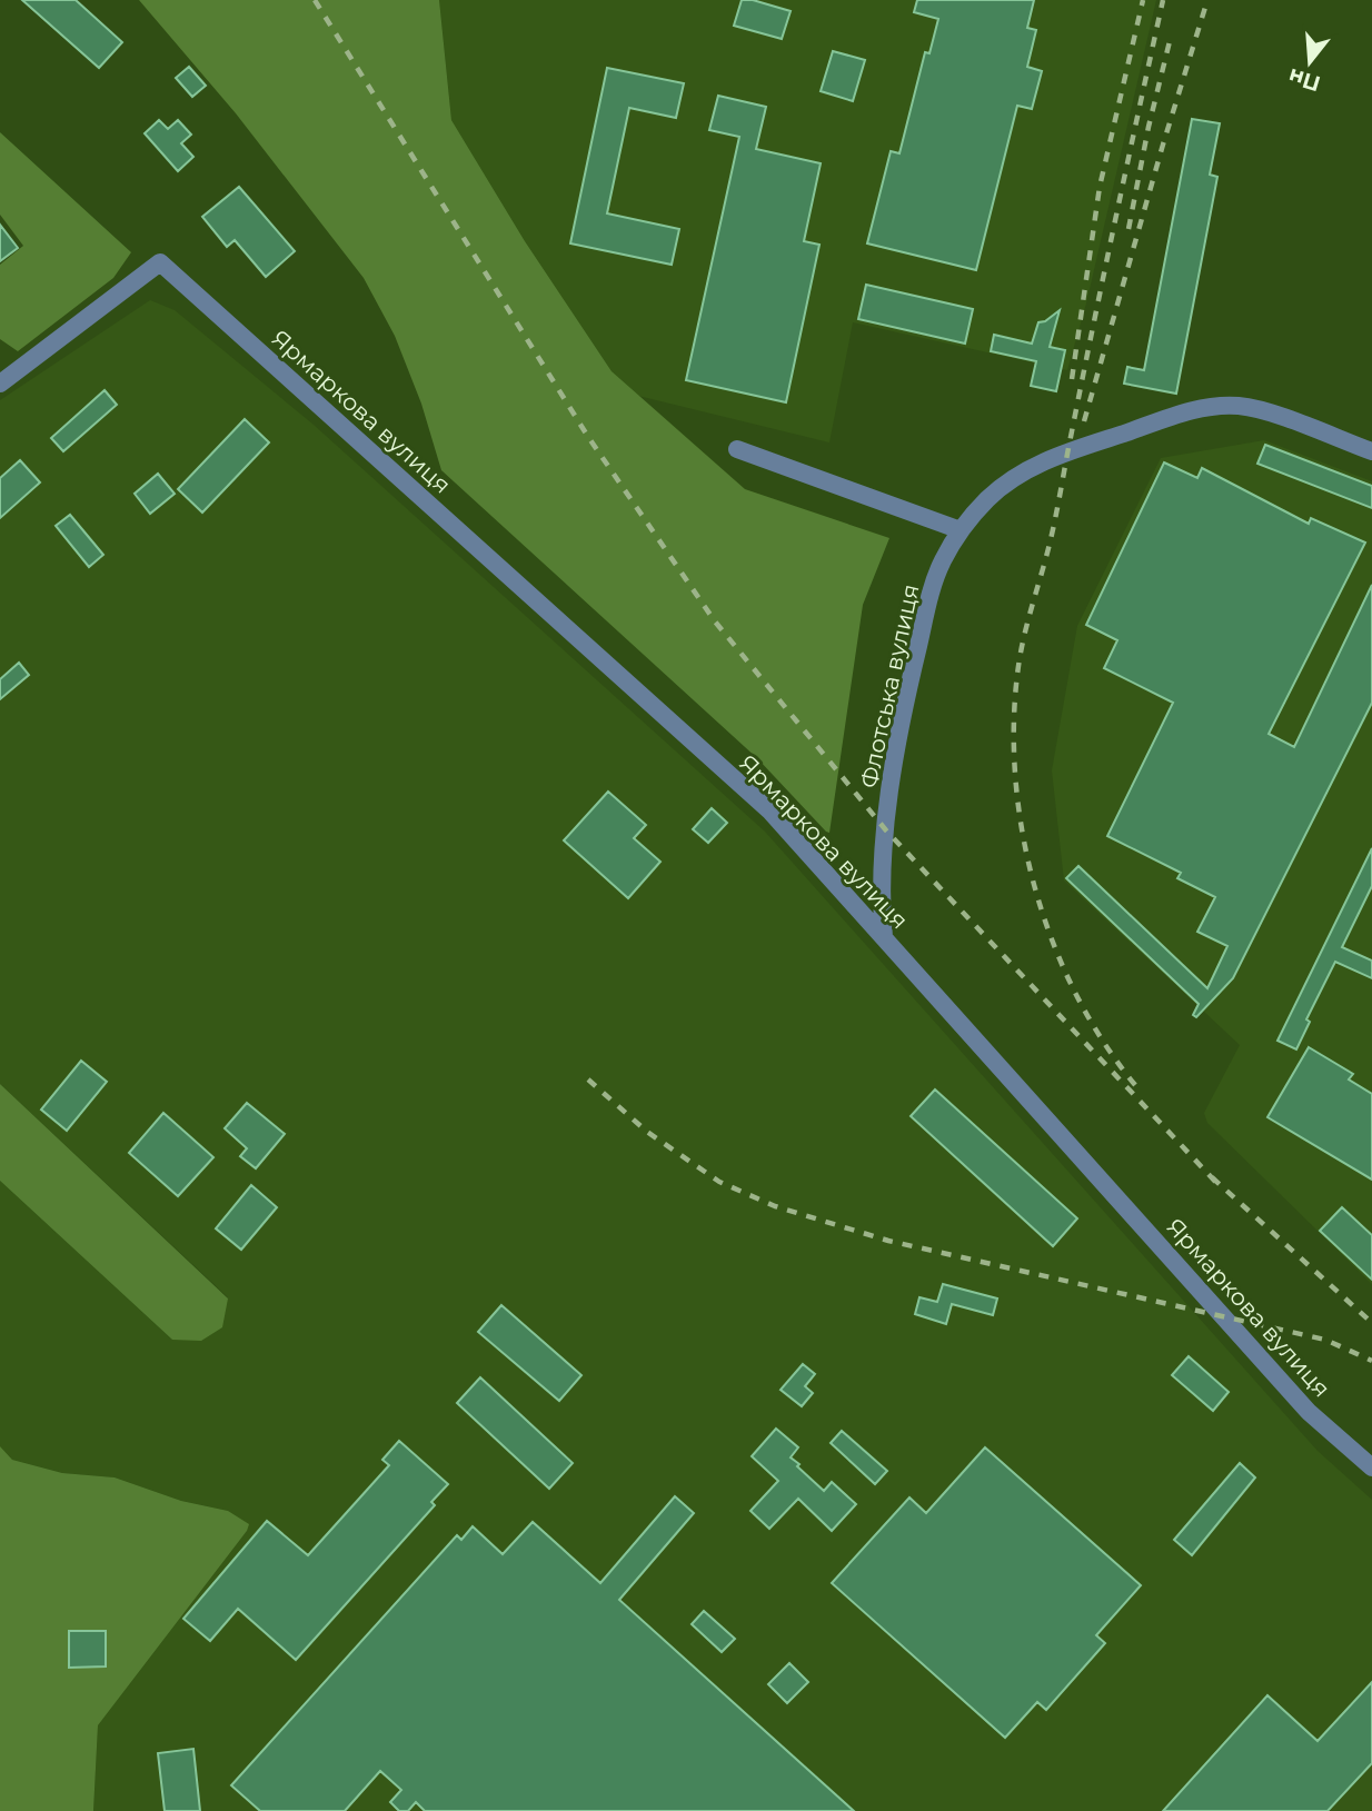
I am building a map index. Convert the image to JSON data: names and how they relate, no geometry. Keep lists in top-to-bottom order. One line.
{"streets":{"street":["Ярмаркова вулиця","Флотська вулиця"]},"crossings":[["Ярмаркова вулиця","Флотська вулиця"]],"north":"bottom"}
